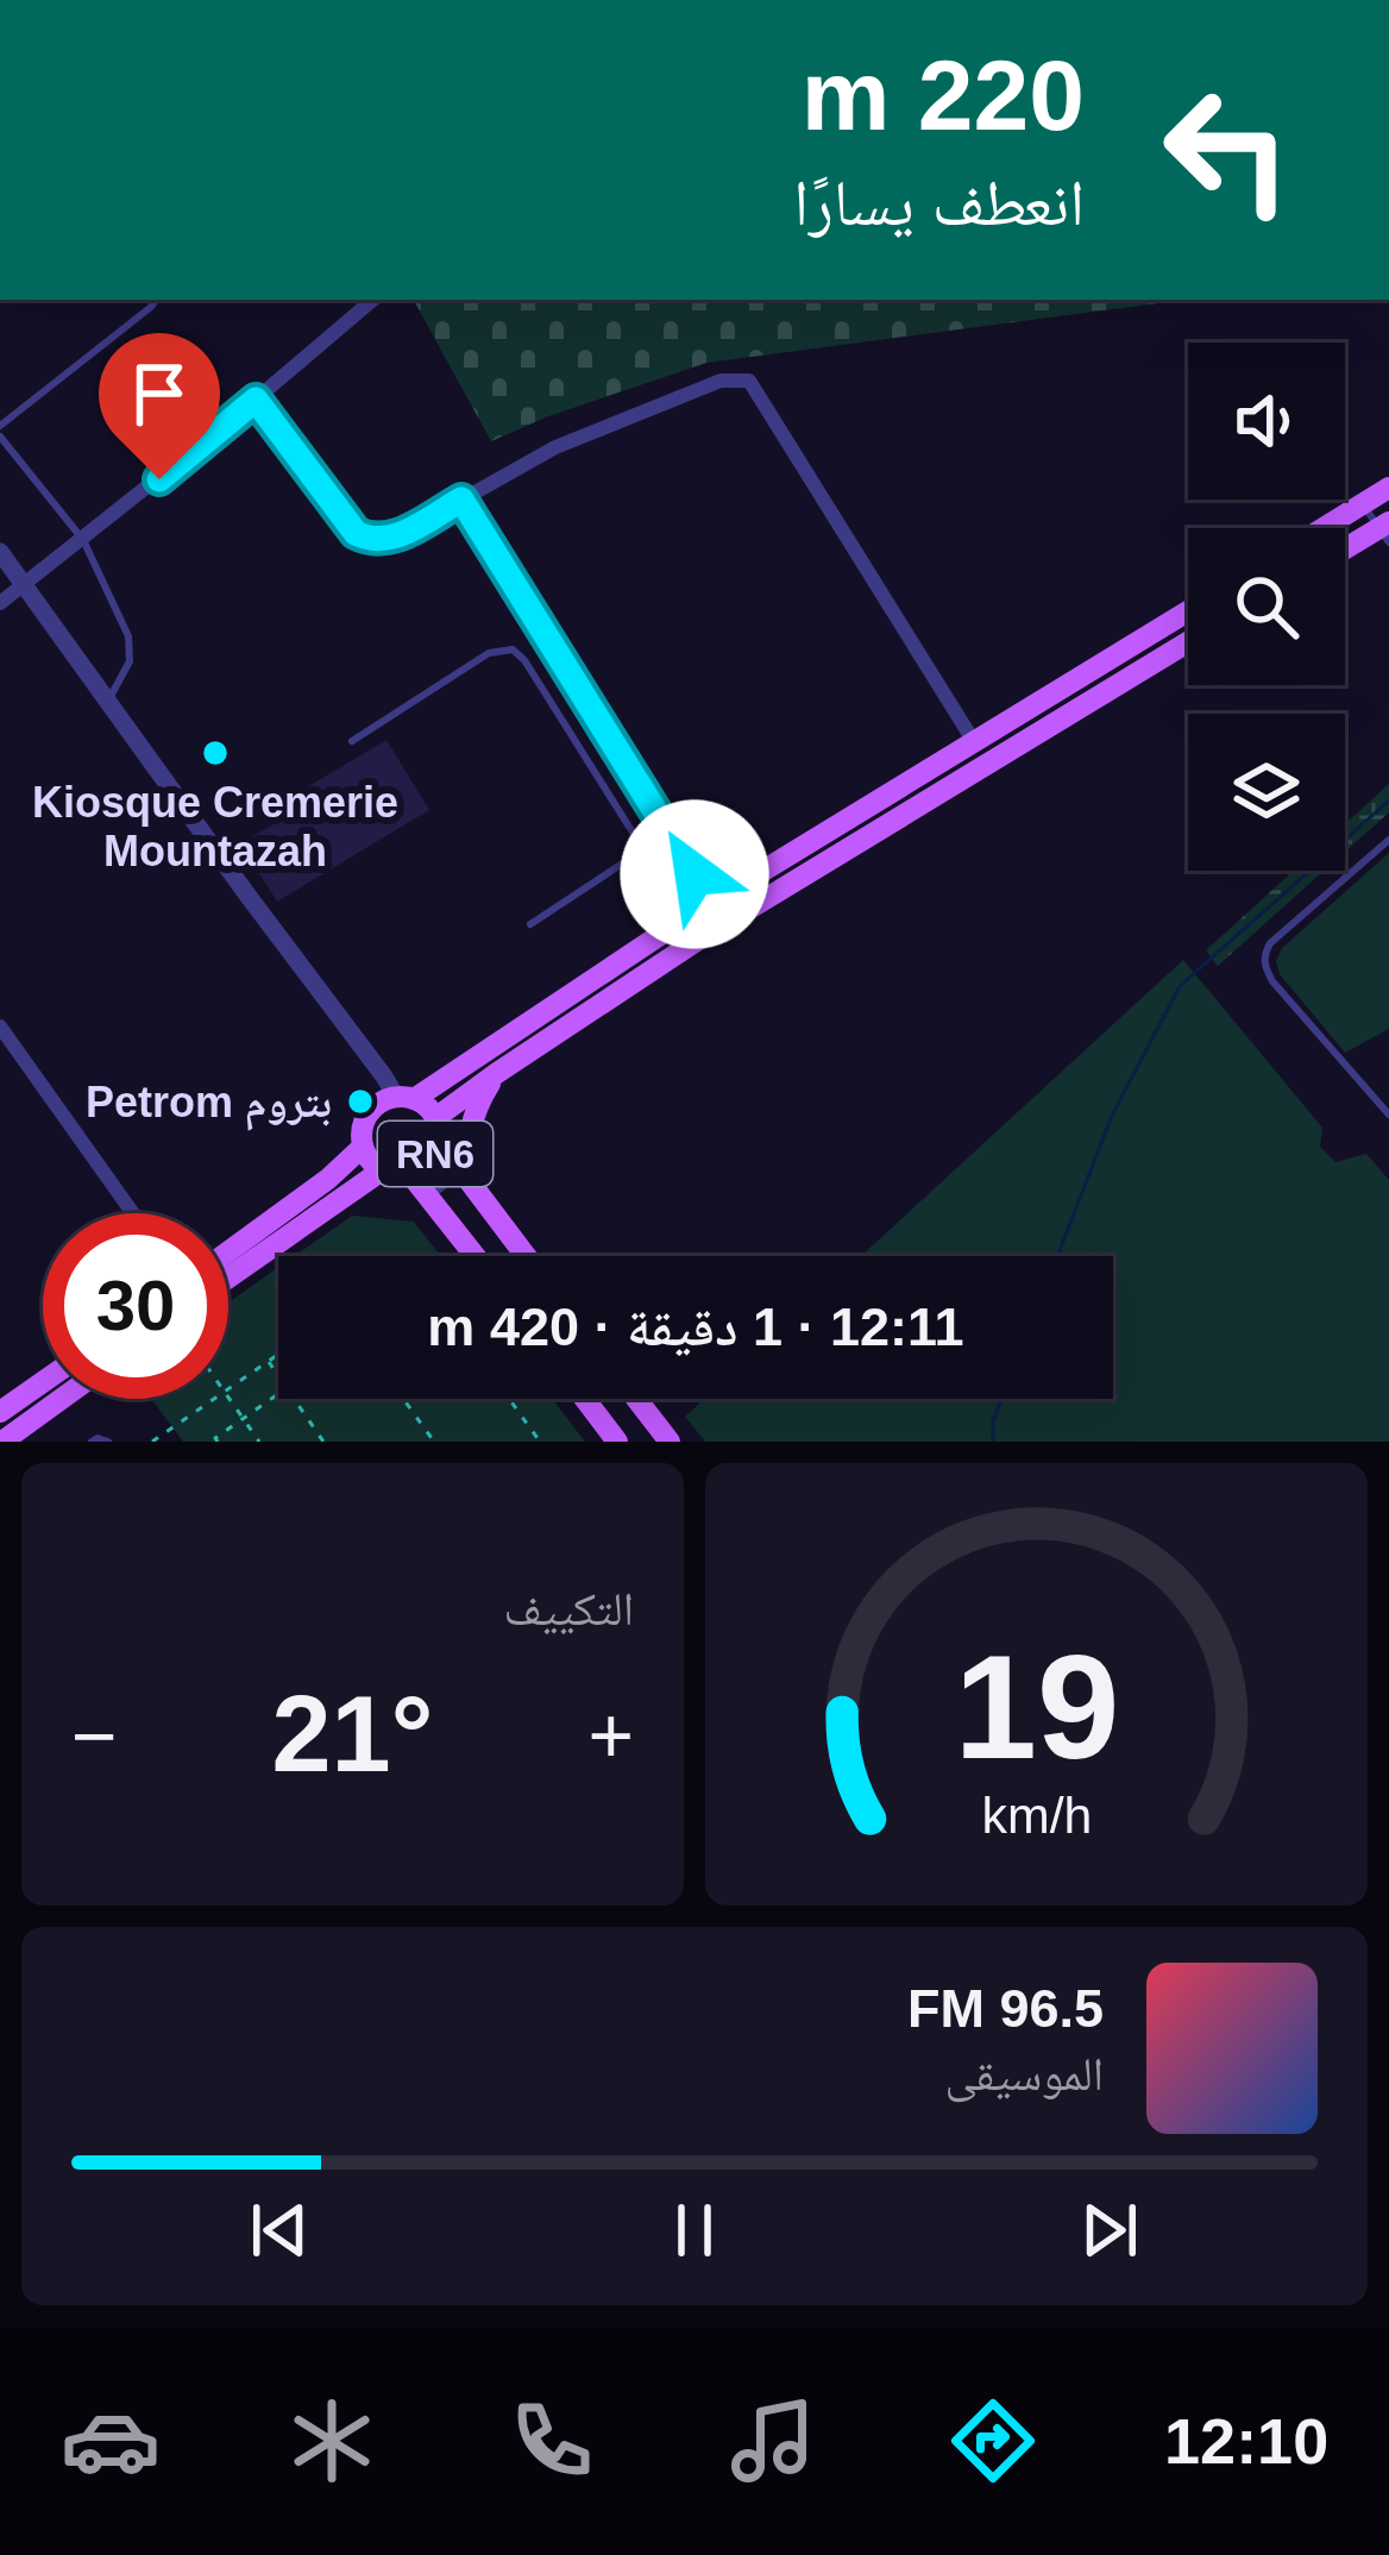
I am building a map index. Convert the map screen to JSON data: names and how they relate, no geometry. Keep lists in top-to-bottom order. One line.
{"streets":{"main road":["RN6"]},"places":["Kiosque Cremerie Mountazah","Petrom بتروم"],"page":{"turn":["220 m","انعطف يسارًا"],"limit":"30","trip":"12:11 · 1 دقيقة · 420 m","tile":"التكييف","heat":["−","21°","+"],"song":["96.5 FM","الموسيقى"],"tabs":"12:10","gauge":["19","km/h"]}}
